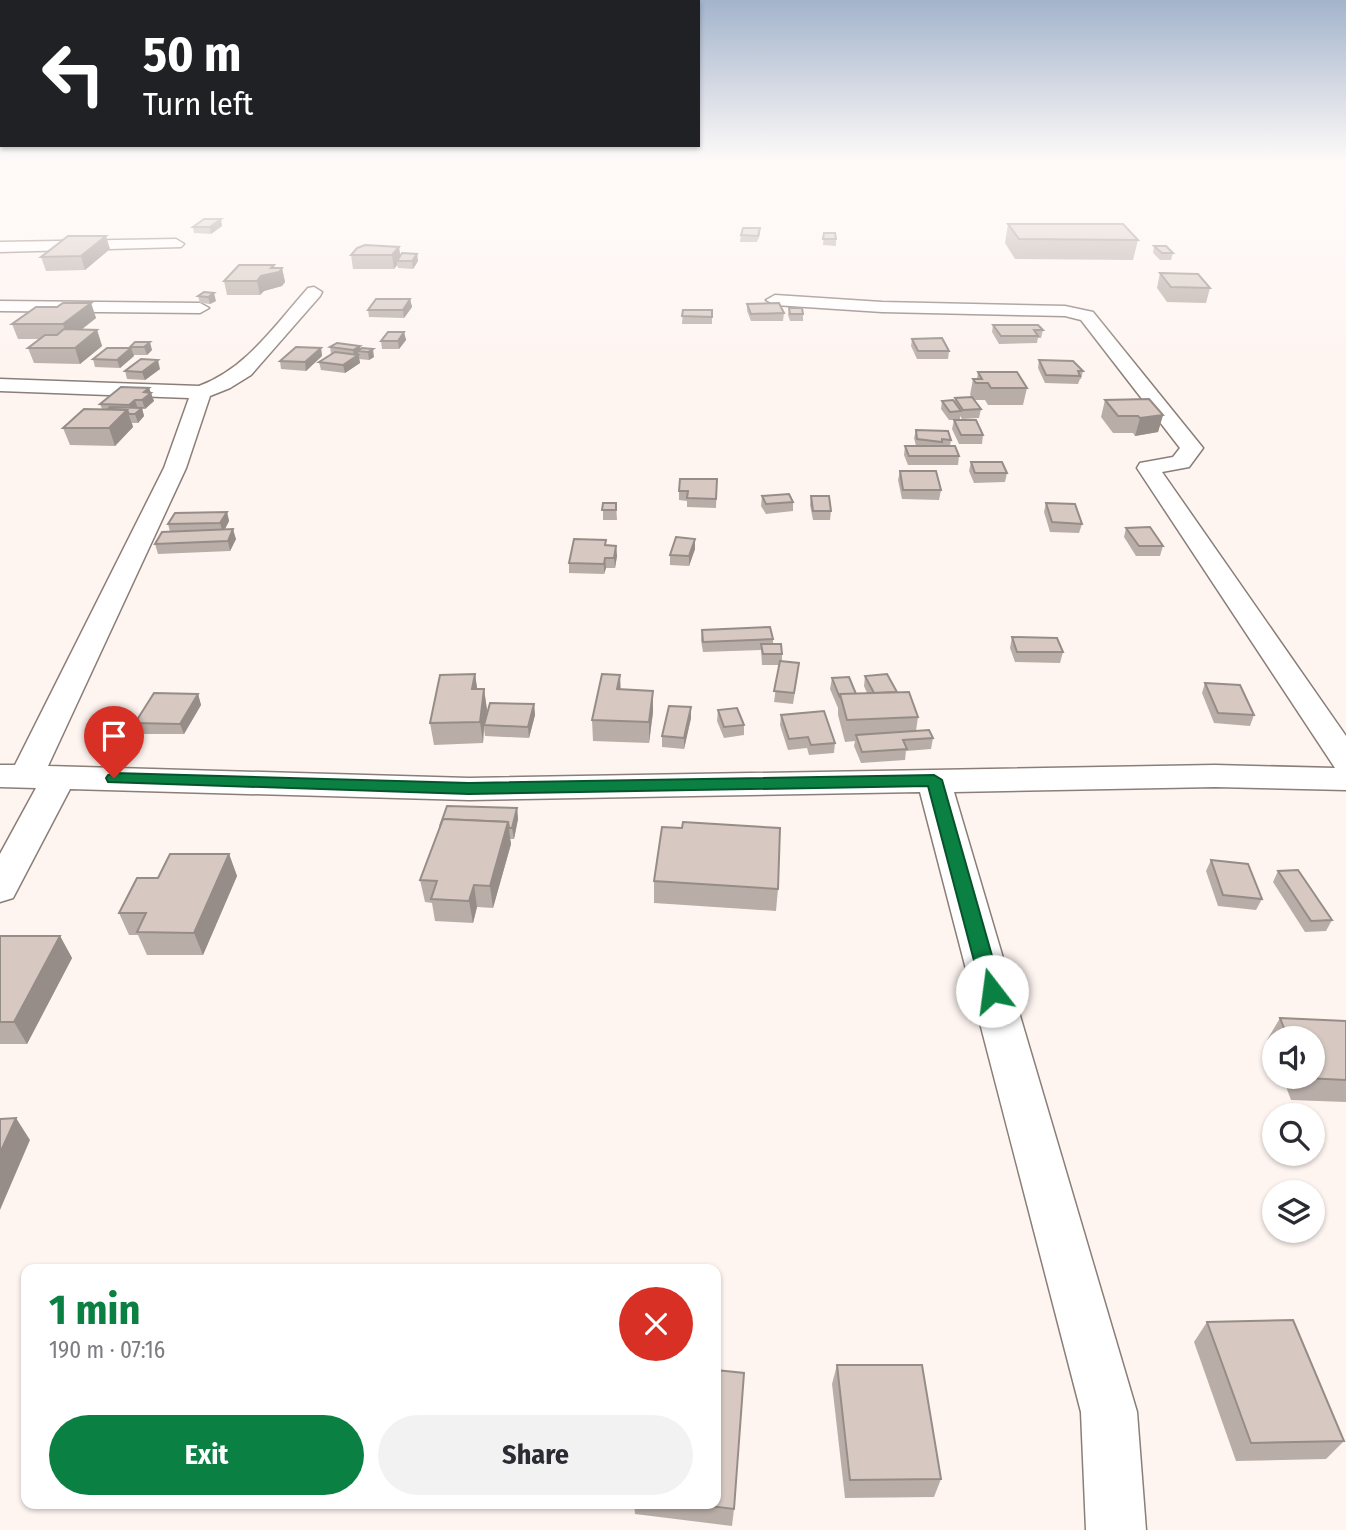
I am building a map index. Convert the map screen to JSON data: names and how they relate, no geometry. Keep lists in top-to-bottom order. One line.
{"page":{"turn":["50 m","Turn left"],"heading":["1 min","190 m · 07:16"],"buttons":["Exit","Share"]}}
